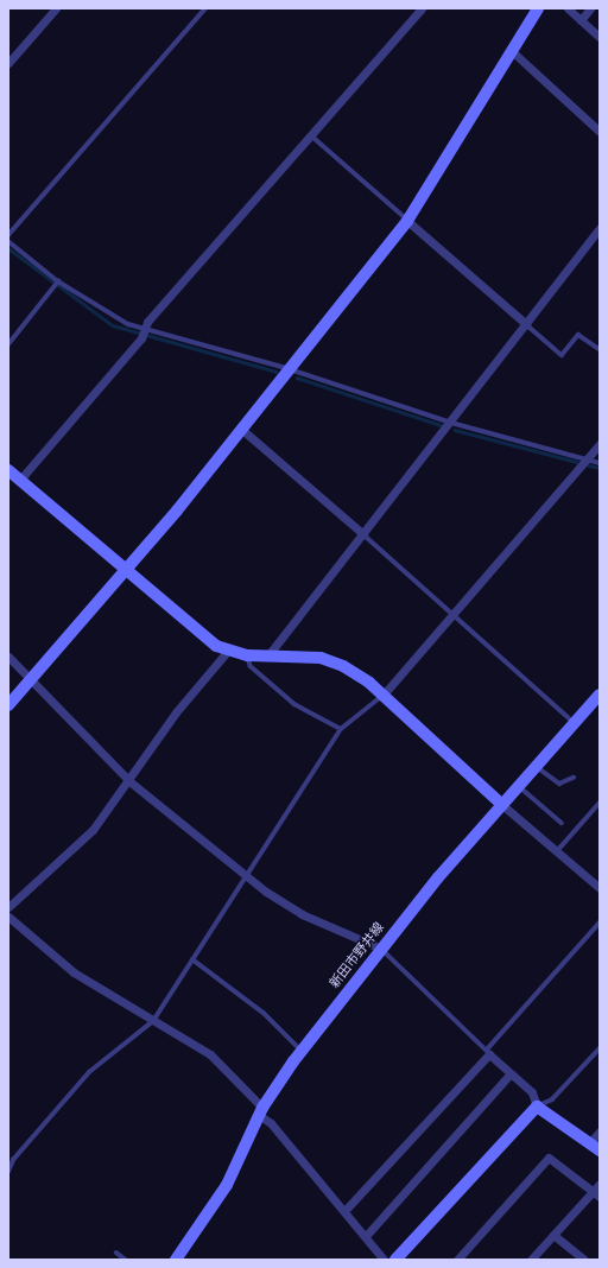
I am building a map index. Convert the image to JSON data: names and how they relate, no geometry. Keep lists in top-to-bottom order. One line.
{"streets":{"street":["新田市野井線"]}}
